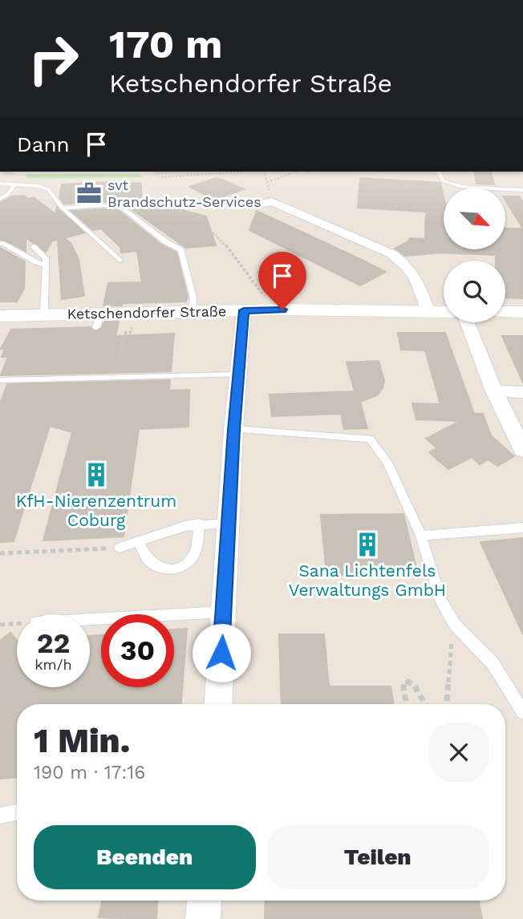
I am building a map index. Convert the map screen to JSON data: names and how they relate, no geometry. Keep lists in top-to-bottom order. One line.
{"streets":{"street":["Ketschendorfer Straße"]},"places":{"office":["svt Brandschutz-Services"],"building":["KfH-Nierenzentrum Coburg","Sana Lichtenfels Verwaltungs GmbH"]},"north":"bottom right","page":{"turn":["170 m","Ketschendorfer Straße"],"then":"Dann","speed":"22 km/h","limit":"30","heading":["1 Min.","190 m · 17:16"],"buttons":["Beenden","Teilen"]}}
